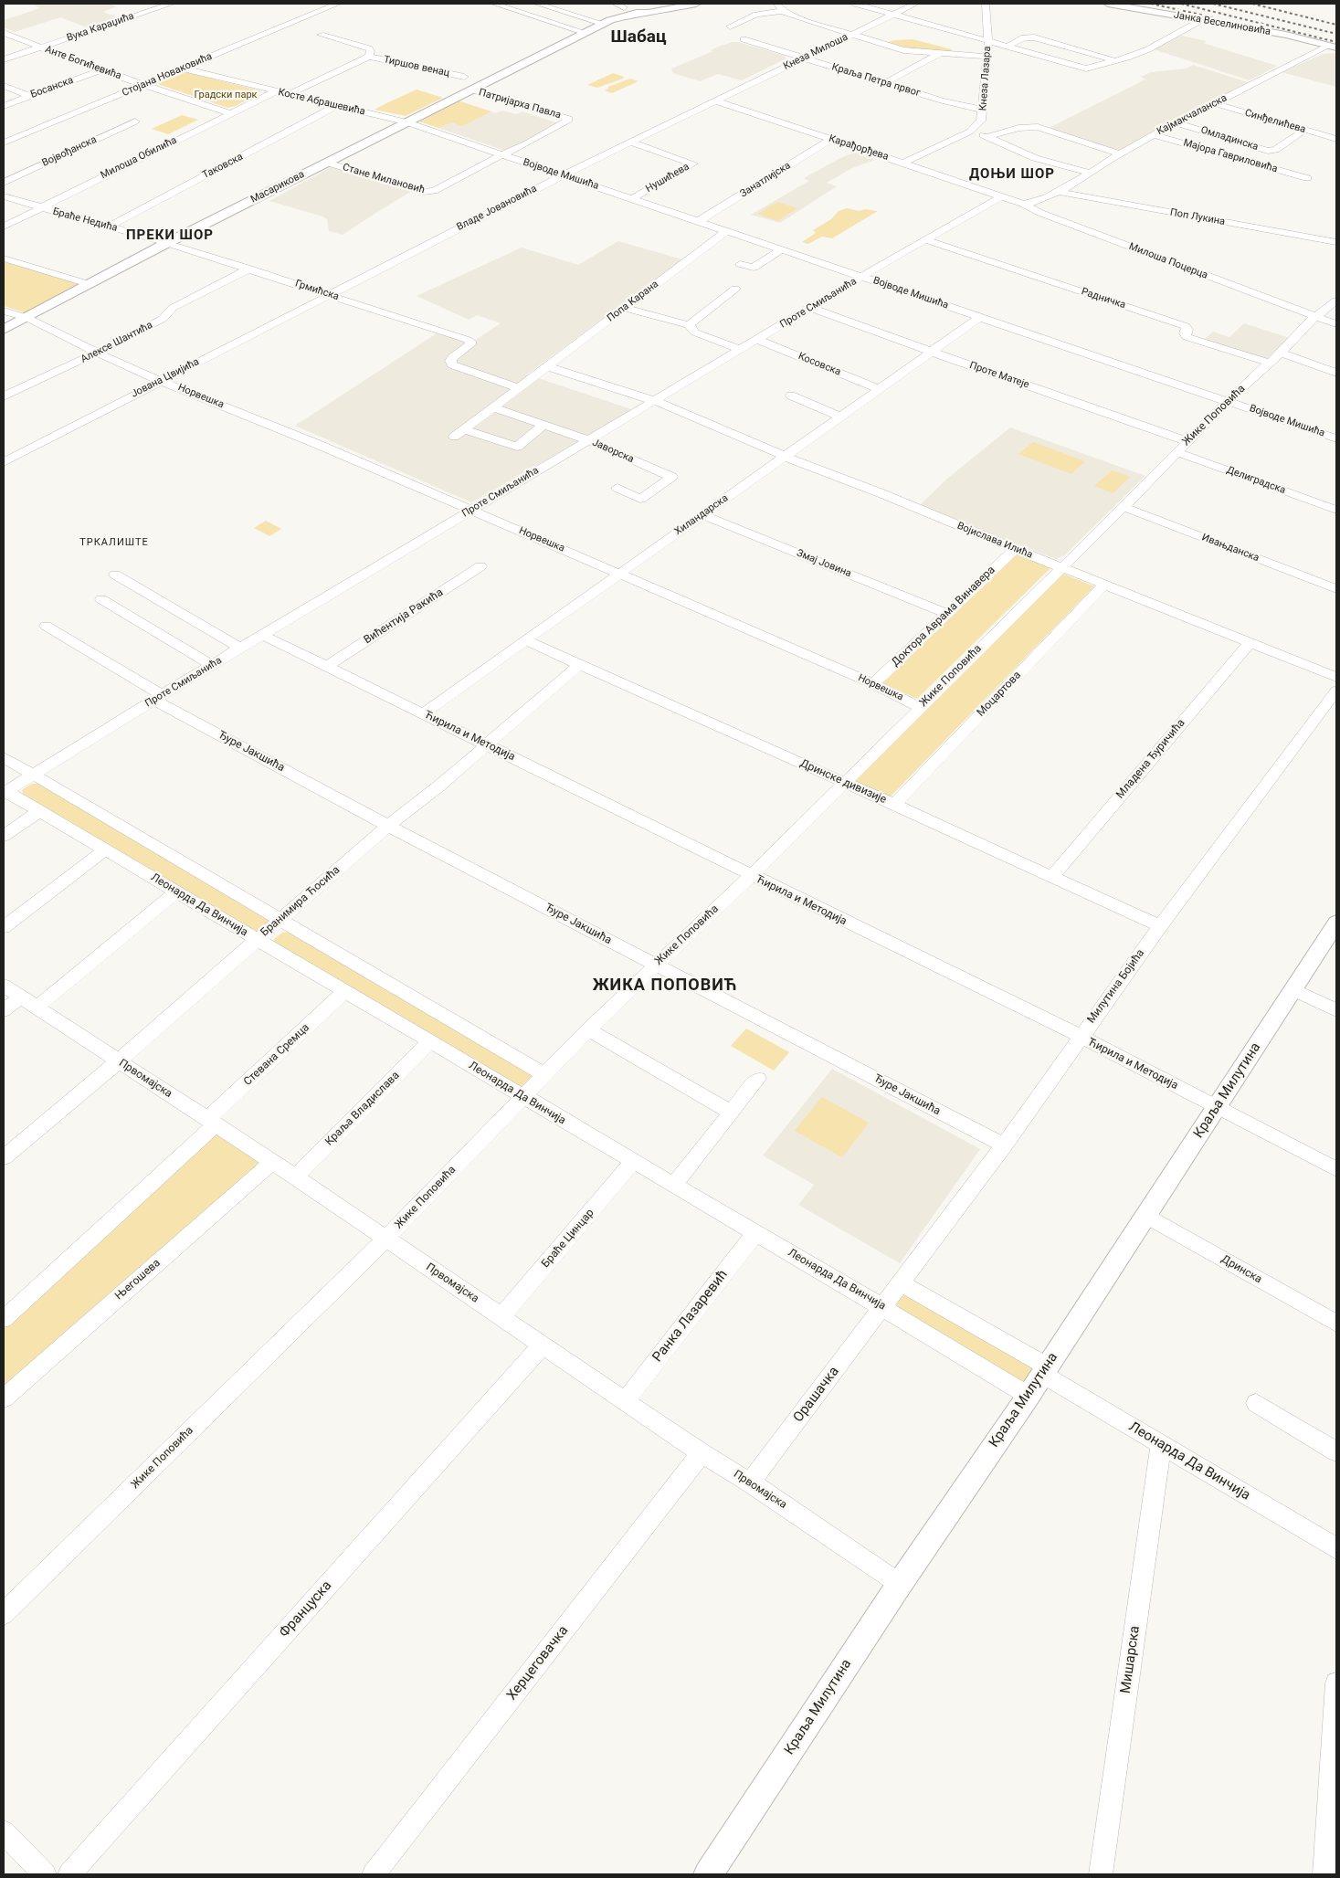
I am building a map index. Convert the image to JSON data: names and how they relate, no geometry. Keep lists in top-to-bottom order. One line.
{"streets":{"main road":["Јанка Веселиновића","Масарикова","Краља Милутина"],"street":["Вука Караџића","Кнеза Милоша","Анте Богићевића","Тиршов венац","Стојана Новаковића","Кнеза Лазара","Краља Петра првог","Босанска","Косте Абрашевића","Патријарха Павла","Кајмакчаланска","Синђелићева","Омладинска","Карађорђева","Војвођанска","Мајора Гавриловића","Милоша Обилића","Таковска","Војводе Мишића","Нушићева","Стане Милановић","Занатлијска","Владе Јовановића","Поп Лукина","Браће Недића","Милоша Поцерца","Грмићска","Радничка","Попа Карана","Проте Смиљанића","Алексе Шантића","Косовска","Проте Матеје","Јована Цвијића","Норвешка","Жике Поповића","Јаворска","Делиградска","Хиландарска","Војислава Илића","Ивањданска","Змај Јовина","Вићентија Ракића","Доктора Аврама Винавера","Моцартова","Ћирила и Методија","Ђуре Јакшића","Младена Ђуричића","Дринске дивизије","Бранимира Ћосића","Леонарда Да Винчија","Милутина Бојића","Стевана Сремца","Првомајска","Краља Владислава","Браће Цинцар","Дринска","Његошева","Ранка Лазаревић","Орашачка","Француска","Мишарска","Херцеговачка"]},"crossings":[["Јанка Веселиновића","Кајмакчаланска"],["Вука Караџића","Анте Богићевића"],["Кнеза Милоша","Краља Петра првог"],["Кнеза Милоша","Карађорђева"],["Кнеза Милоша","Владе Јовановића"],["Анте Богићевића","Стојана Новаковића"],["Анте Богићевића","Босанска"],["Анте Богићевића","Милоша Обилића"],["Стојана Новаковића","Косте Абрашевића"],["Кнеза Лазара","Краља Петра првог"],["Косте Абрашевића","Милоша Обилића"],["Косте Абрашевића","Таковска"],["Косте Абрашевића","Војводе Мишића"],["Косте Абрашевића","Масарикова"],["Патријарха Павла","Стане Милановић"],["Патријарха Павла","Масарикова"],["Кајмакчаланска","Синђелићева"],["Кајмакчаланска","Омладинска"],["Кајмакчаланска","Мајора Гавриловића"],["Кајмакчаланска","Поп Лукина"],["Кајмакчаланска","Милоша Поцерца"],["Синђелићева","Омладинска"],["Карађорђева","Занатлијска"],["Карађорђева","Владе Јовановића"],["Карађорђева","Милоша Поцерца"],["Карађорђева","Проте Смиљанића"],["Милоша Обилића","Браће Недића"],["Таковска","Браће Недића"],["Војводе Мишића","Нушићева"],["Војводе Мишића","Стане Милановић"],["Војводе Мишића","Занатлијска"],["Војводе Мишића","Масарикова"],["Војводе Мишића","Владе Јовановића"],["Војводе Мишића","Попа Карана"],["Војводе Мишића","Проте Смиљанића"],["Војводе Мишића","Жике Поповића"],["Војводе Мишића","Хиландарска"],["Нушићева","Владе Јовановића"],["Стане Милановић","Масарикова"],["Масарикова","Браће Недића"],["Масарикова","Грмићска"],["Масарикова","Норвешка"],["Владе Јовановића","Грмићска"],["Владе Јовановића","Јована Цвијића"],["Браће Недића","Грмићска"],["Милоша Поцерца","Проте Смиљанића"],["Милоша Поцерца","Жике Поповића"],["Грмићска","Попа Карана"],["Грмићска","Алексе Шантића"],["Грмићска","Јована Цвијића"],["Радничка","Проте Смиљанића"],["Радничка","Жике Поповића"],["Попа Карана","Јаворска"],["Попа Карана","Војислава Илића"],["Проте Смиљанића","Косовска"],["Проте Смиљанића","Проте Матеје"],["Проте Смиљанића","Норвешка"],["Проте Смиљанића","Јаворска"],["Проте Смиљанића","Војислава Илића"],["Проте Смиљанића","Ћирила и Методија"],["Проте Смиљанића","Ђуре Јакшића"],["Проте Смиљанића","Леонарда Да Винчија"],["Алексе Шантића","Норвешка"],["Косовска","Хиландарска"],["Проте Матеје","Жике Поповића"],["Проте Матеје","Хиландарска"],["Јована Цвијића","Норвешка"],["Норвешка","Жике Поповића"],["Норвешка","Хиландарска"],["Норвешка","Доктора Аврама Винавера"],["Жике Поповића","Делиградска"],["Жике Поповића","Војислава Илића"],["Жике Поповића","Ивањданска"],["Жике Поповића","Ћирила и Методија"],["Жике Поповића","Ђуре Јакшића"],["Жике Поповића","Дринске дивизије"],["Жике Поповића","Леонарда Да Винчија"],["Жике Поповића","Првомајска"],["Хиландарска","Војислава Илића"],["Хиландарска","Змај Јовина"],["Хиландарска","Ћирила и Методија"],["Хиландарска","Дринске дивизије"],["Војислава Илића","Доктора Аврама Винавера"],["Војислава Илића","Моцартова"],["Војислава Илића","Младена Ђуричића"],["Змај Јовина","Доктора Аврама Винавера"],["Вићентија Ракића","Ћирила и Методија"],["Моцартова","Дринске дивизије"],["Ћирила и Методија","Бранимира Ћосића"],["Ћирила и Методија","Милутина Бојића"],["Ћирила и Методија","Краља Милутина"],["Ђуре Јакшића","Бранимира Ћосића"],["Ђуре Јакшића","Милутина Бојића"],["Младена Ђуричића","Дринске дивизије"],["Дринске дивизије","Бранимира Ћосића"],["Дринске дивизије","Милутина Бојића"],["Бранимира Ћосића","Леонарда Да Винчија"],["Бранимира Ћосића","Првомајска"],["Леонарда Да Винчија","Милутина Бојића"],["Леонарда Да Винчија","Стевана Сремца"],["Леонарда Да Винчија","Краља Милутина"],["Леонарда Да Винчија","Краља Владислава"],["Леонарда Да Винчија","Браће Цинцар"],["Леонарда Да Винчија","Ранка Лазаревић"],["Леонарда Да Винчија","Орашачка"],["Леонарда Да Винчија","Мишарска"],["Милутина Бојића","Орашачка"],["Стевана Сремца","Првомајска"],["Првомајска","Краља Милутина"],["Првомајска","Краља Владислава"],["Првомајска","Браће Цинцар"],["Првомајска","Његошева"],["Првомајска","Ранка Лазаревић"],["Првомајска","Орашачка"],["Првомајска","Француска"],["Првомајска","Херцеговачка"],["Краља Милутина","Дринска"]],"districts":["Шабац","ДОЊИ ШОР","ПРЕКИ ШОР","ТРКАЛИШТЕ","ЖИКА ПОПОВИЋ"],"parks":["Градски парк"]}
